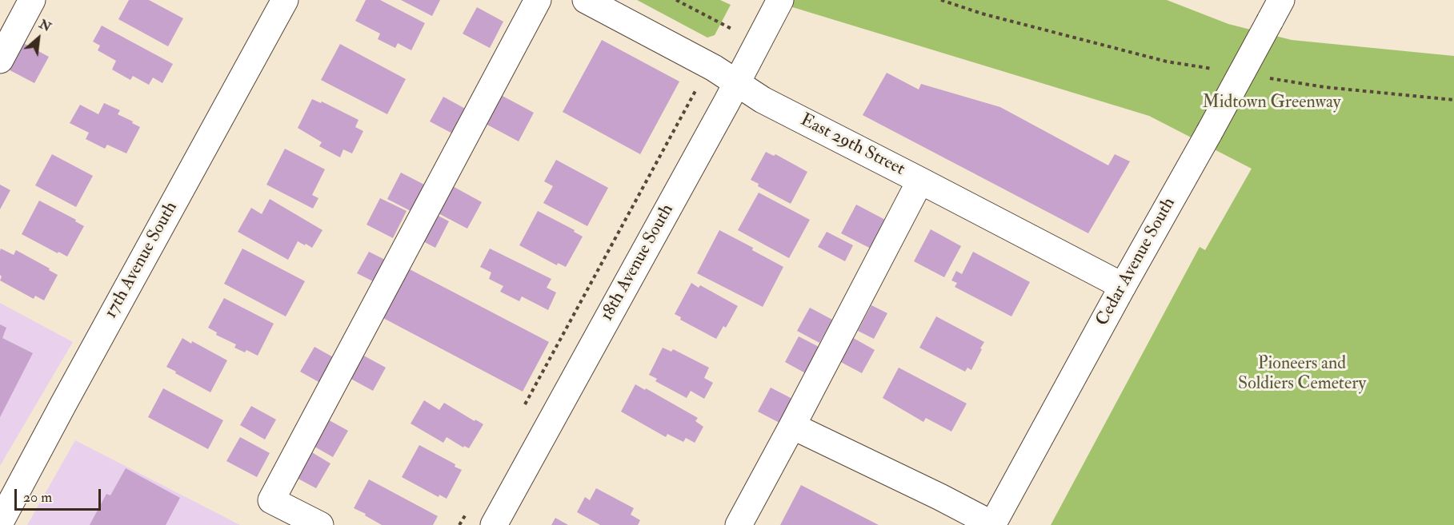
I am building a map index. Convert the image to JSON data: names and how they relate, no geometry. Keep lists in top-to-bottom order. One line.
{"streets":{"street":["East 29th Street","17th Avenue South","Cedar Avenue South","18th Avenue South"]},"crossings":[["East 29th Street","Cedar Avenue South"],["East 29th Street","18th Avenue South"]],"parks":["Midtown Greenway","Pioneers and Soldiers Cemetery"],"scale_bar":"20 m","north":"top right"}
